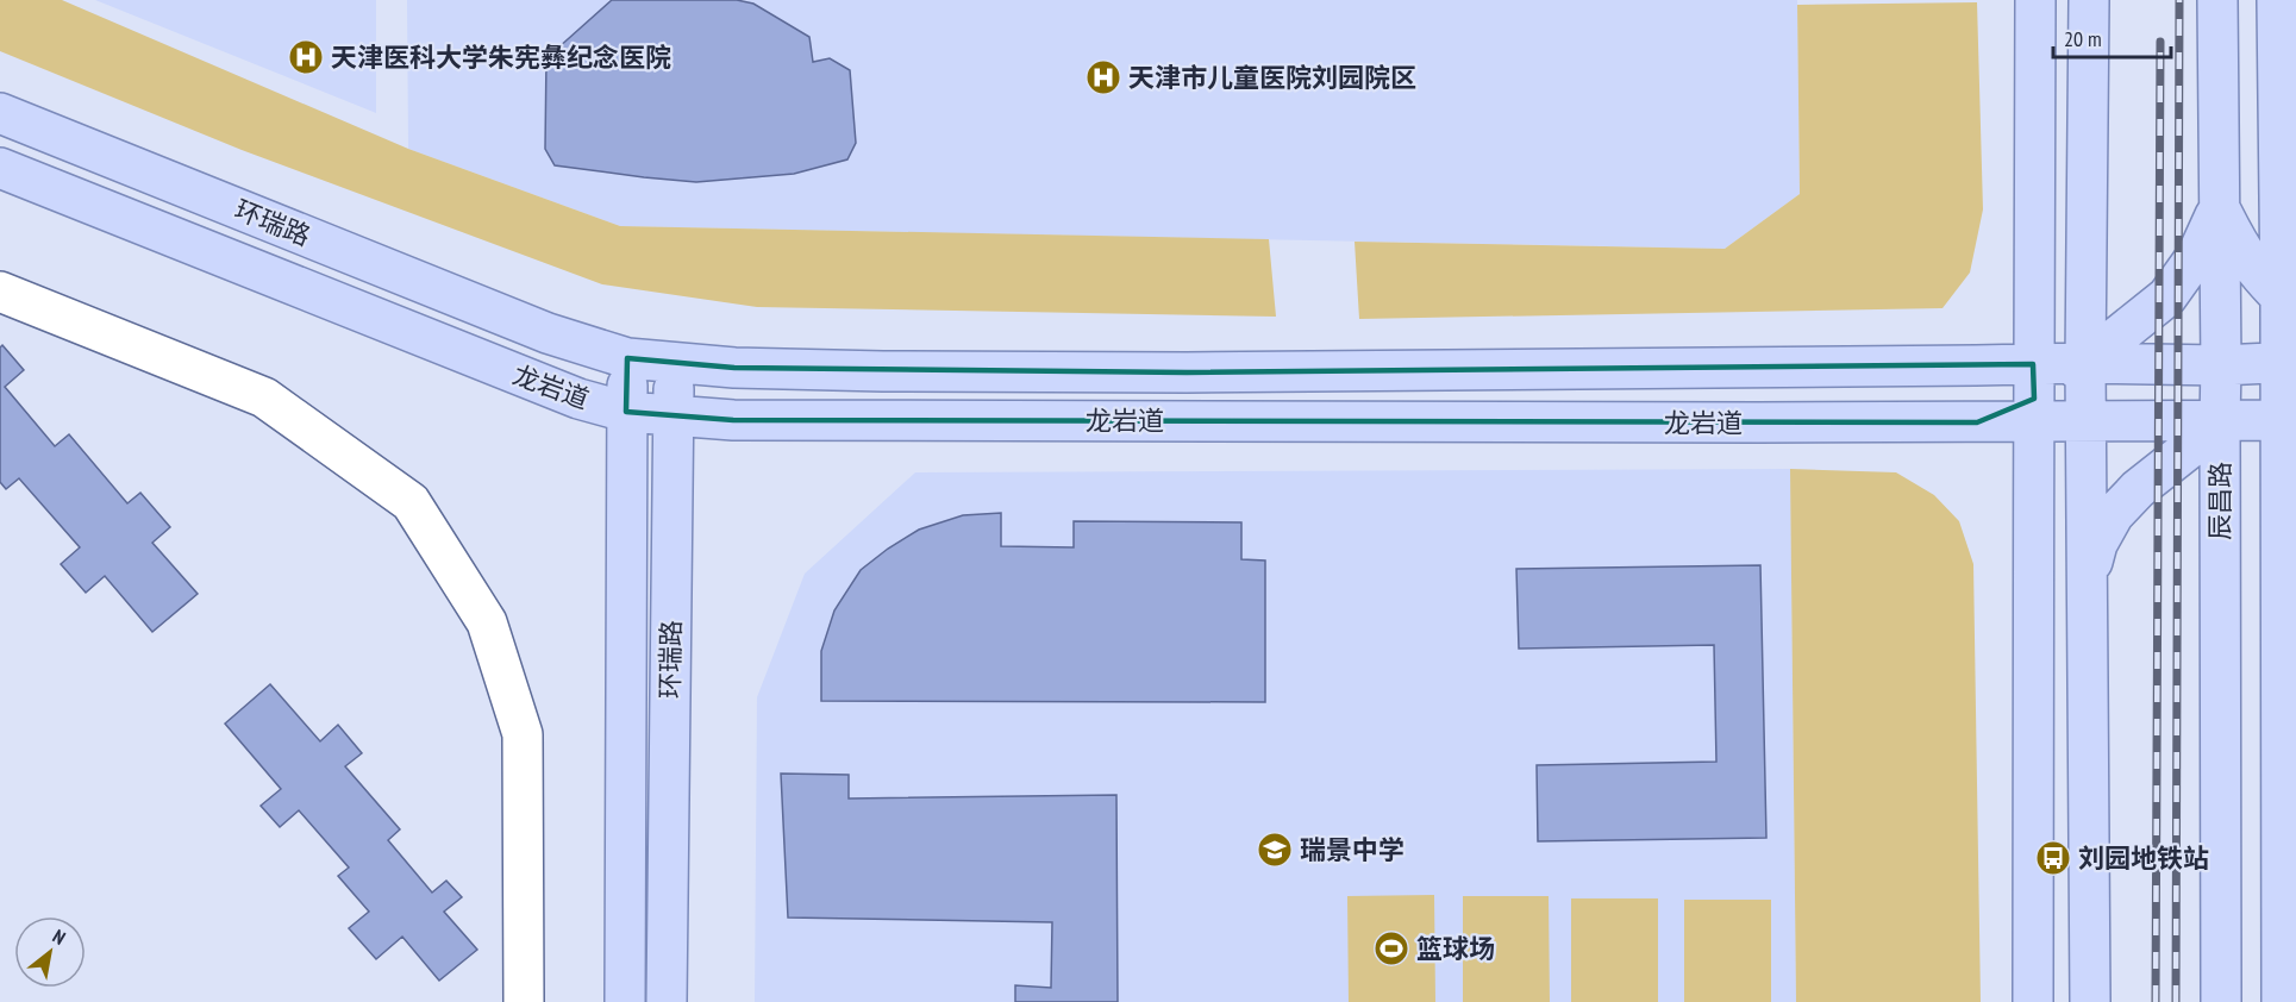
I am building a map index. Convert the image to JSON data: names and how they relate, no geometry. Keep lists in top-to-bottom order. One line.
{"streets":{"main road":["环瑞路","龙岩道","辰昌路"]},"crossings":[["环瑞路","龙岩道"],["龙岩道","辰昌路"]],"places":{"hospital":["天津医科大学朱宪彝纪念医院","天津市儿童医院刘园院区"],"school or university":["瑞景中学"],"bus stop":["刘园地铁站"],"sports":["篮球场"]},"scale_bar":"20 m","north":"top right"}
